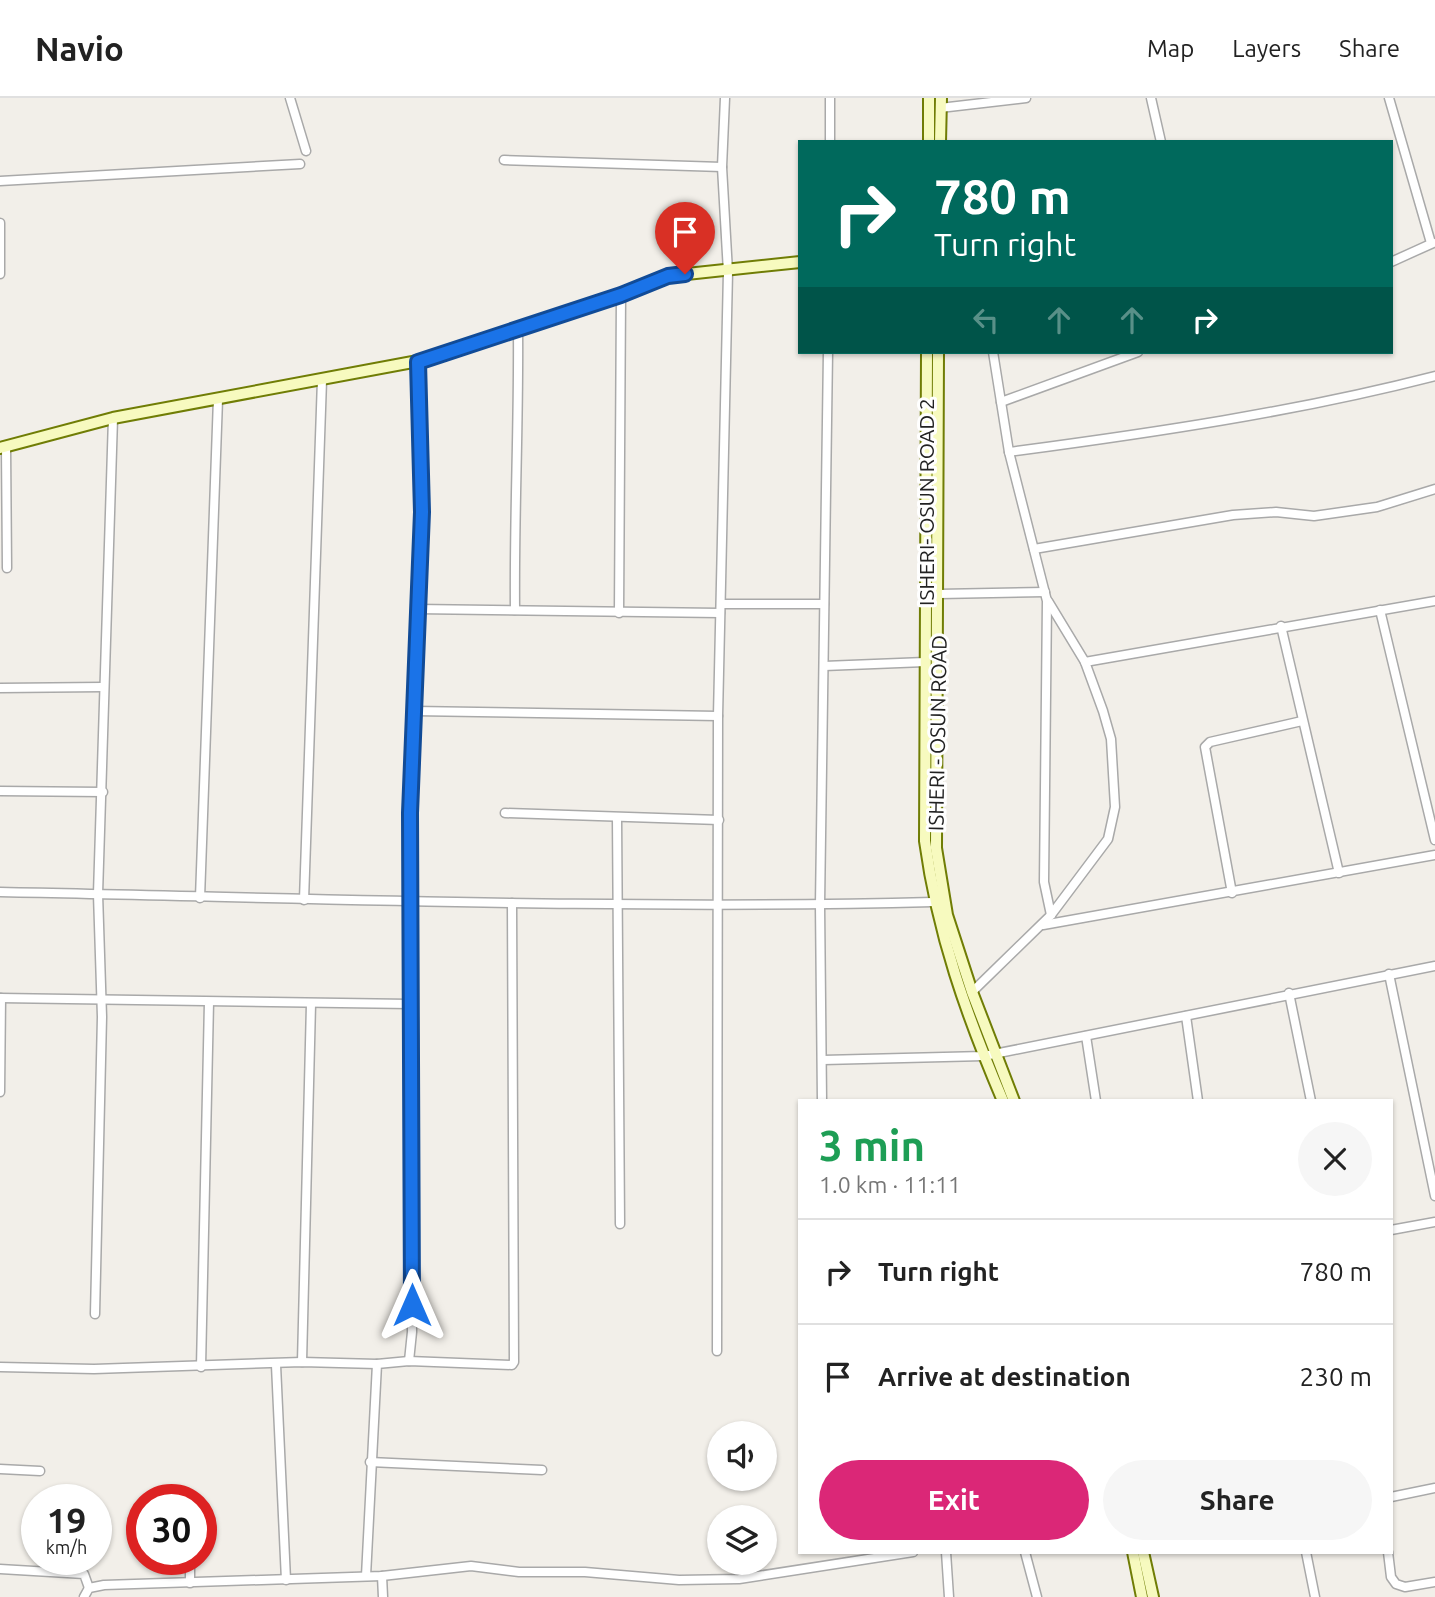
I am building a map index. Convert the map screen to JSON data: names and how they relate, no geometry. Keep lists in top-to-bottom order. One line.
{"streets":{"main road":["ISHERI- OSUN ROAD 2","ISHERI - OSUN ROAD"]},"crossings":[["ISHERI- OSUN ROAD 2","ISHERI - OSUN ROAD"]],"page":{"header":"Navio","nav":["Map","Layers","Share"],"turn":["780 m","Turn right"],"heading":["3 min","1.0 km · 11:11"],"list":[{"name":"Turn right","value":"780 m"},{"name":"Arrive at destination","value":"230 m"}],"buttons":["Exit","Share"],"speed":"19 km/h","limit":"30"}}
